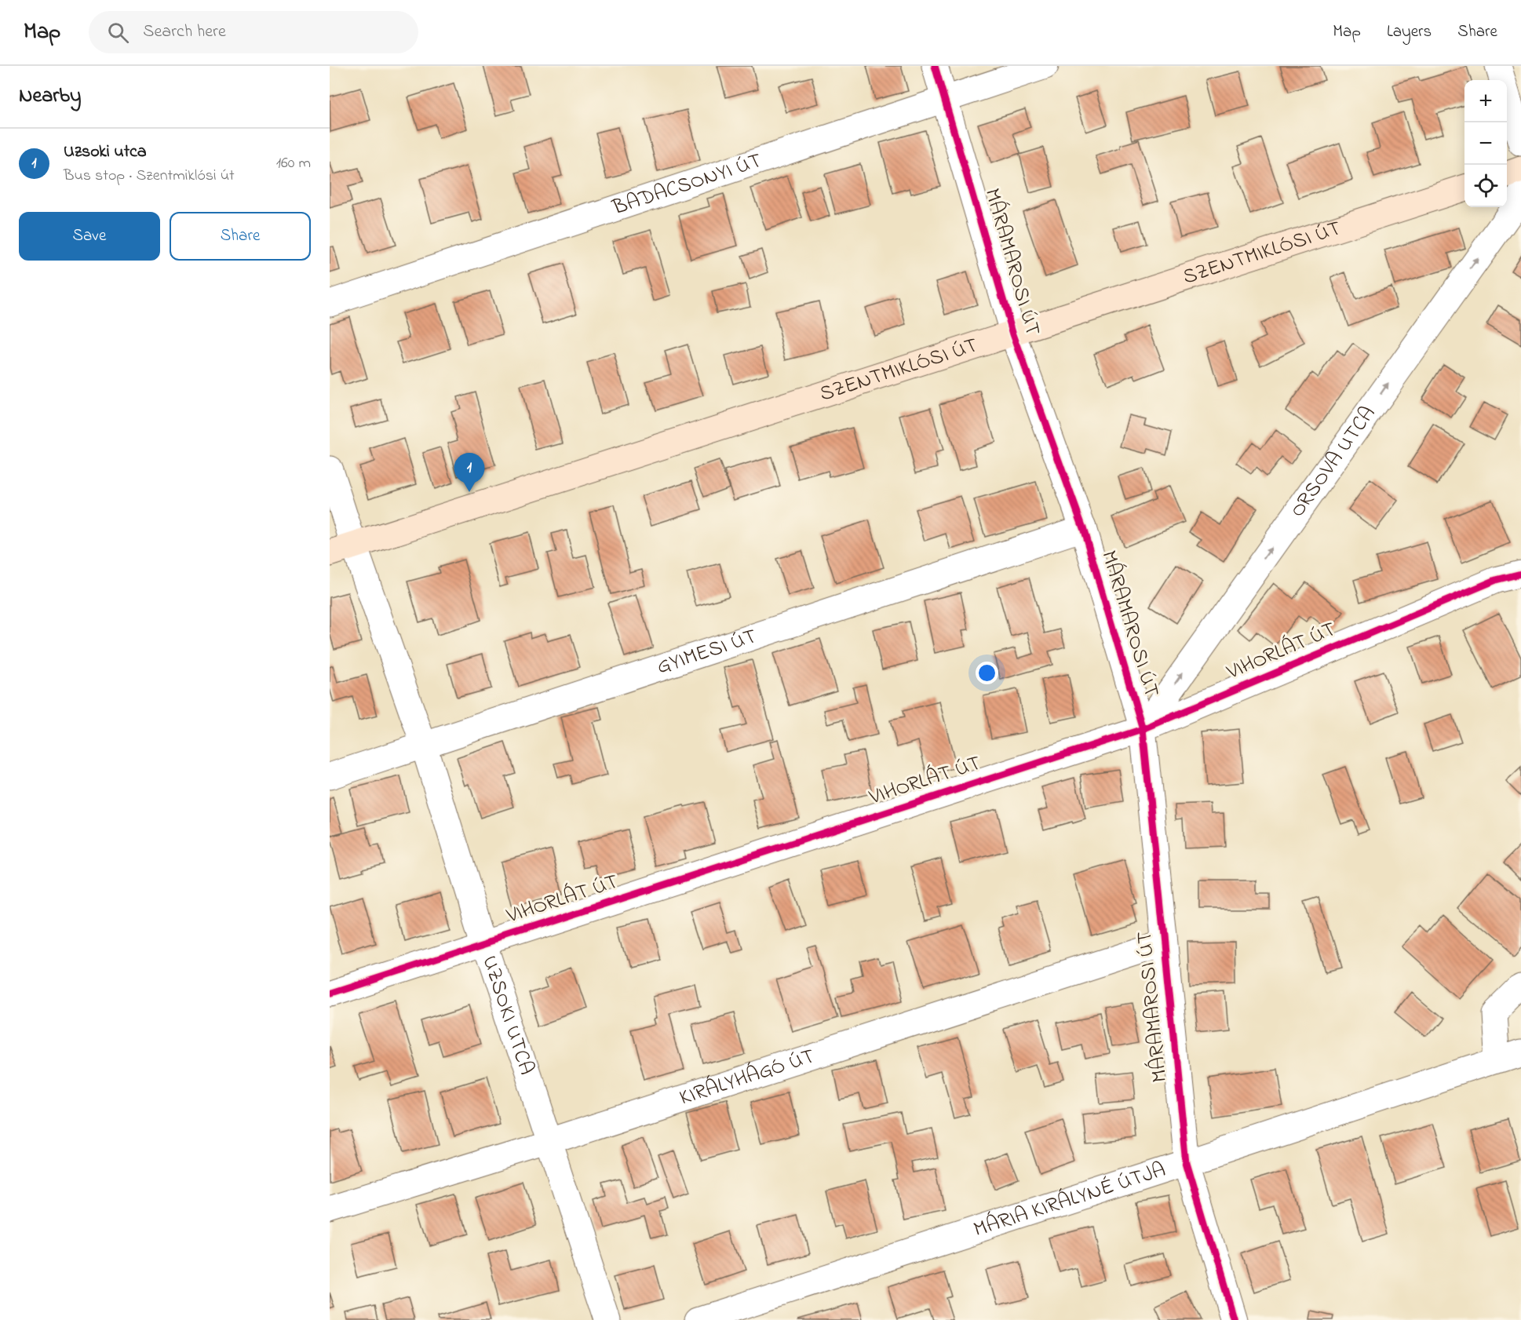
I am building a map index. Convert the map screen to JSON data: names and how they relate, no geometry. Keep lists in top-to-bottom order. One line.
{"streets":{"street":["BADACSONYI ÚT","SZENTMIKLÓSI ÚT","MÁRAMAROSI ÚT","ORSOVA UTCA","VIHORLÁT ÚT","GYIMESI ÚT","UZSOKI UTCA","KIRÁLYHÁGÓ ÚT","MÁRIA KIRÁLYNÉ ÚTJA"]},"crossings":[["BADACSONYI ÚT","MÁRAMAROSI ÚT"],["SZENTMIKLÓSI ÚT","MÁRAMAROSI ÚT"],["SZENTMIKLÓSI ÚT","UZSOKI UTCA"],["MÁRAMAROSI ÚT","ORSOVA UTCA"],["MÁRAMAROSI ÚT","VIHORLÁT ÚT"],["MÁRAMAROSI ÚT","GYIMESI ÚT"],["MÁRAMAROSI ÚT","KIRÁLYHÁGÓ ÚT"],["MÁRAMAROSI ÚT","MÁRIA KIRÁLYNÉ ÚTJA"],["ORSOVA UTCA","VIHORLÁT ÚT"],["VIHORLÁT ÚT","UZSOKI UTCA"],["GYIMESI ÚT","UZSOKI UTCA"],["UZSOKI UTCA","KIRÁLYHÁGÓ ÚT"]],"one_way":["ORSOVA UTCA"],"page":{"header":"Map","search":"Search here","nav":["Map","Layers","Share"],"heading":"Nearby","map_buttons":["+","−"],"list":[{"mark":"1","name":"Uzsoki utca","note":"Bus stop · Szentmiklósi út","value":"160 m"}],"buttons":["Save","Share"],"pins":"1"}}
